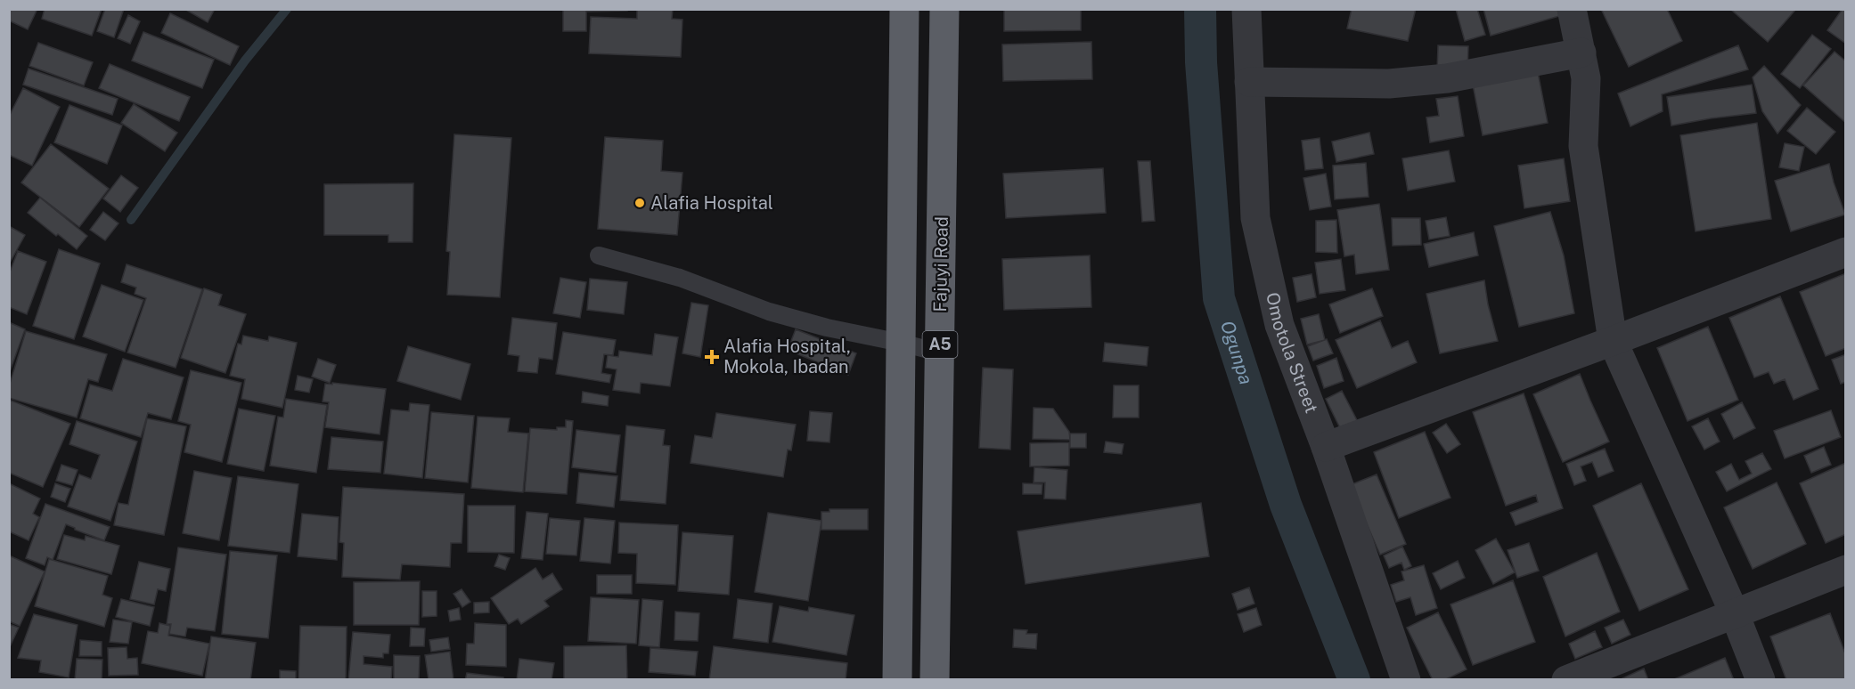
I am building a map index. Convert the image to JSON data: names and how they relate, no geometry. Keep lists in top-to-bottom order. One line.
{"streets":{"highway":["Fajuyi Road","A5"],"street":["Omotola Street"]},"water":["Ogunpa"],"places":{"other":["Alafia Hospital"],"health":["Alafia Hospital, Mokola, Ibadan"]}}
